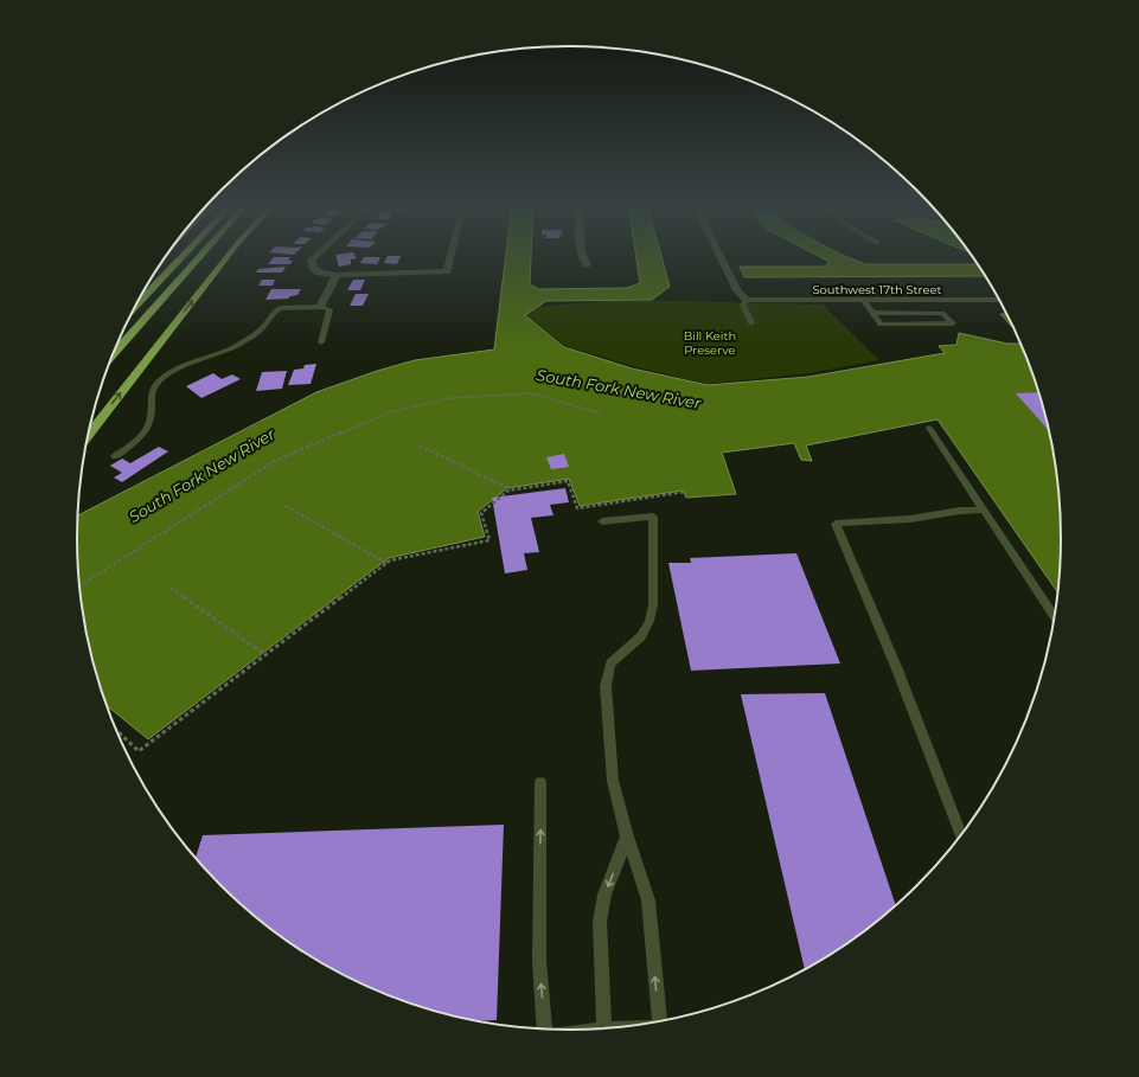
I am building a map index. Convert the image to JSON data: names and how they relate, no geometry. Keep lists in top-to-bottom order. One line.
{"streets":{"street":["Southwest 17th Street"]},"water":["South Fork New River"],"parks":["Bill Keith Preserve"]}
